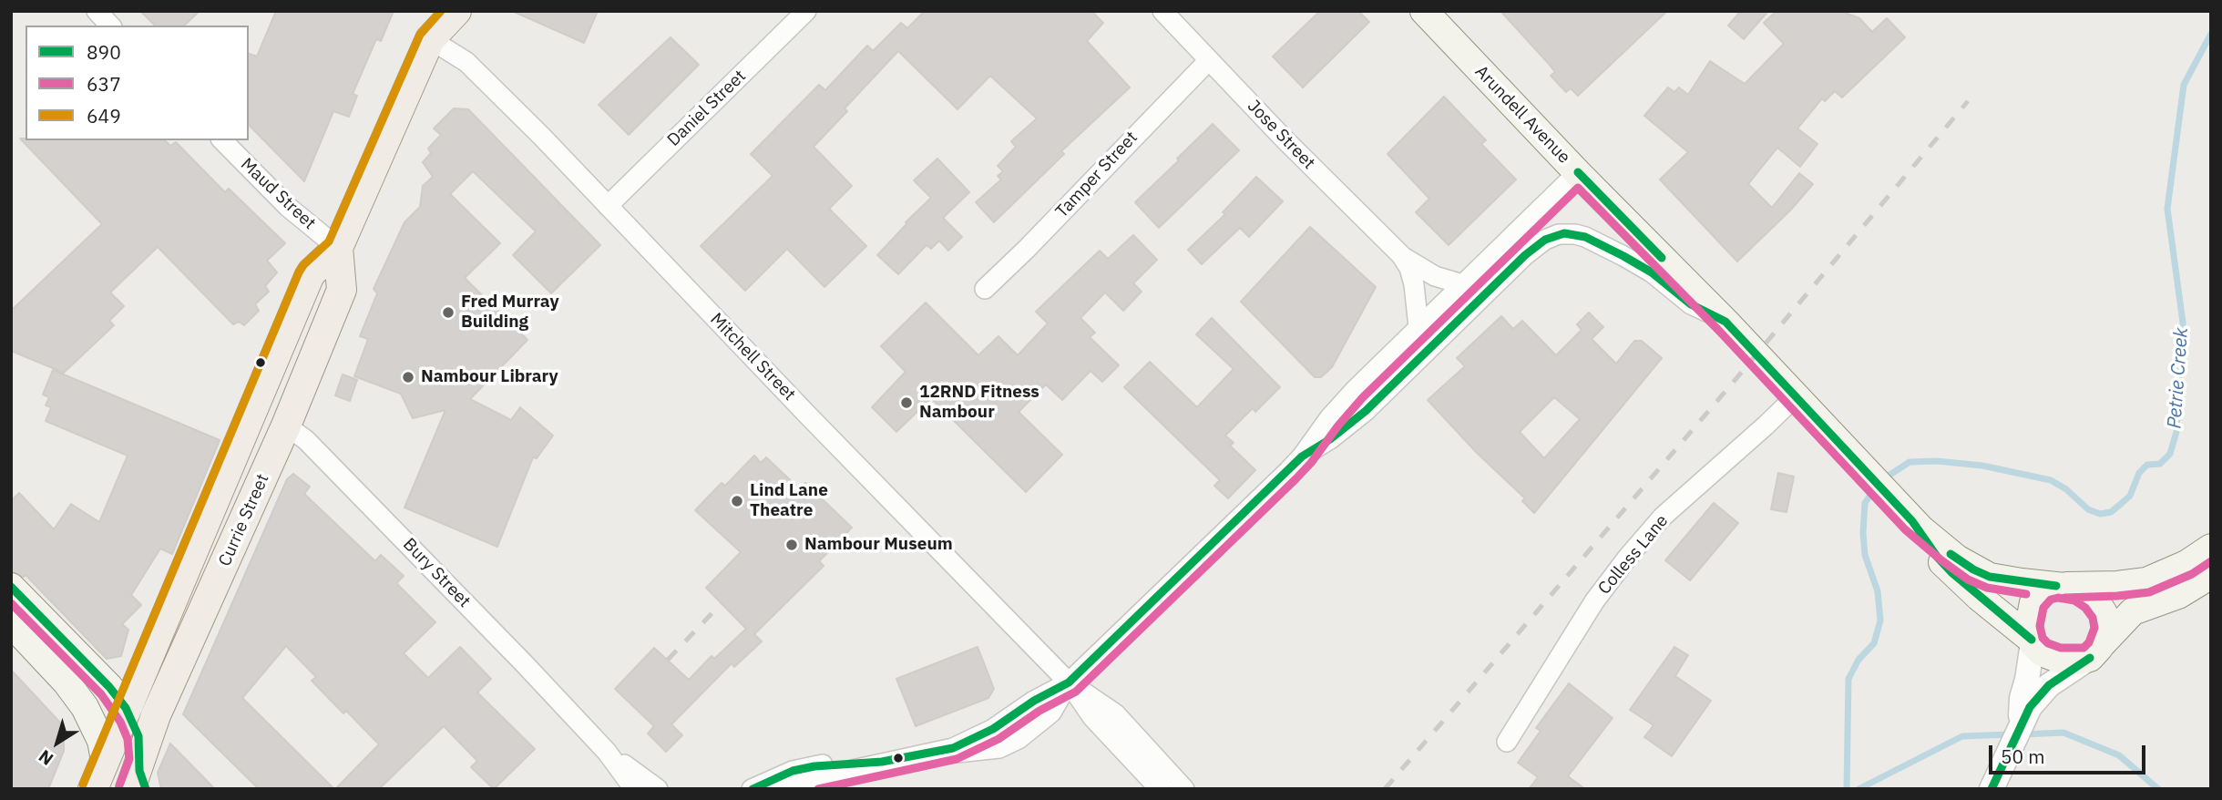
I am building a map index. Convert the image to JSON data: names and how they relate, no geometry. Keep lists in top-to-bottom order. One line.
{"streets":{"main road":["Arundell Avenue","Currie Street","Bury Street"],"street":["Daniel Street","Jose Street","Tamper Street","Maud Street","Mitchell Street","Colless Lane"]},"crossings":[["Daniel Street","Mitchell Street"],["Arundell Avenue","Colless Lane"],["Jose Street","Tamper Street"],["Maud Street","Currie Street"],["Mitchell Street","Currie Street"],["Currie Street","Bury Street"]],"water":["Petrie Creek"],"places":["Fred Murray Building","Nambour Library","12RND Fitness Nambour","Lind Lane Theatre","Nambour Museum"],"lines":["transit line 649","transit line 890","transit line 637"],"legend":["890","637","649"],"scale_bar":"50 m","north":"bottom left"}
